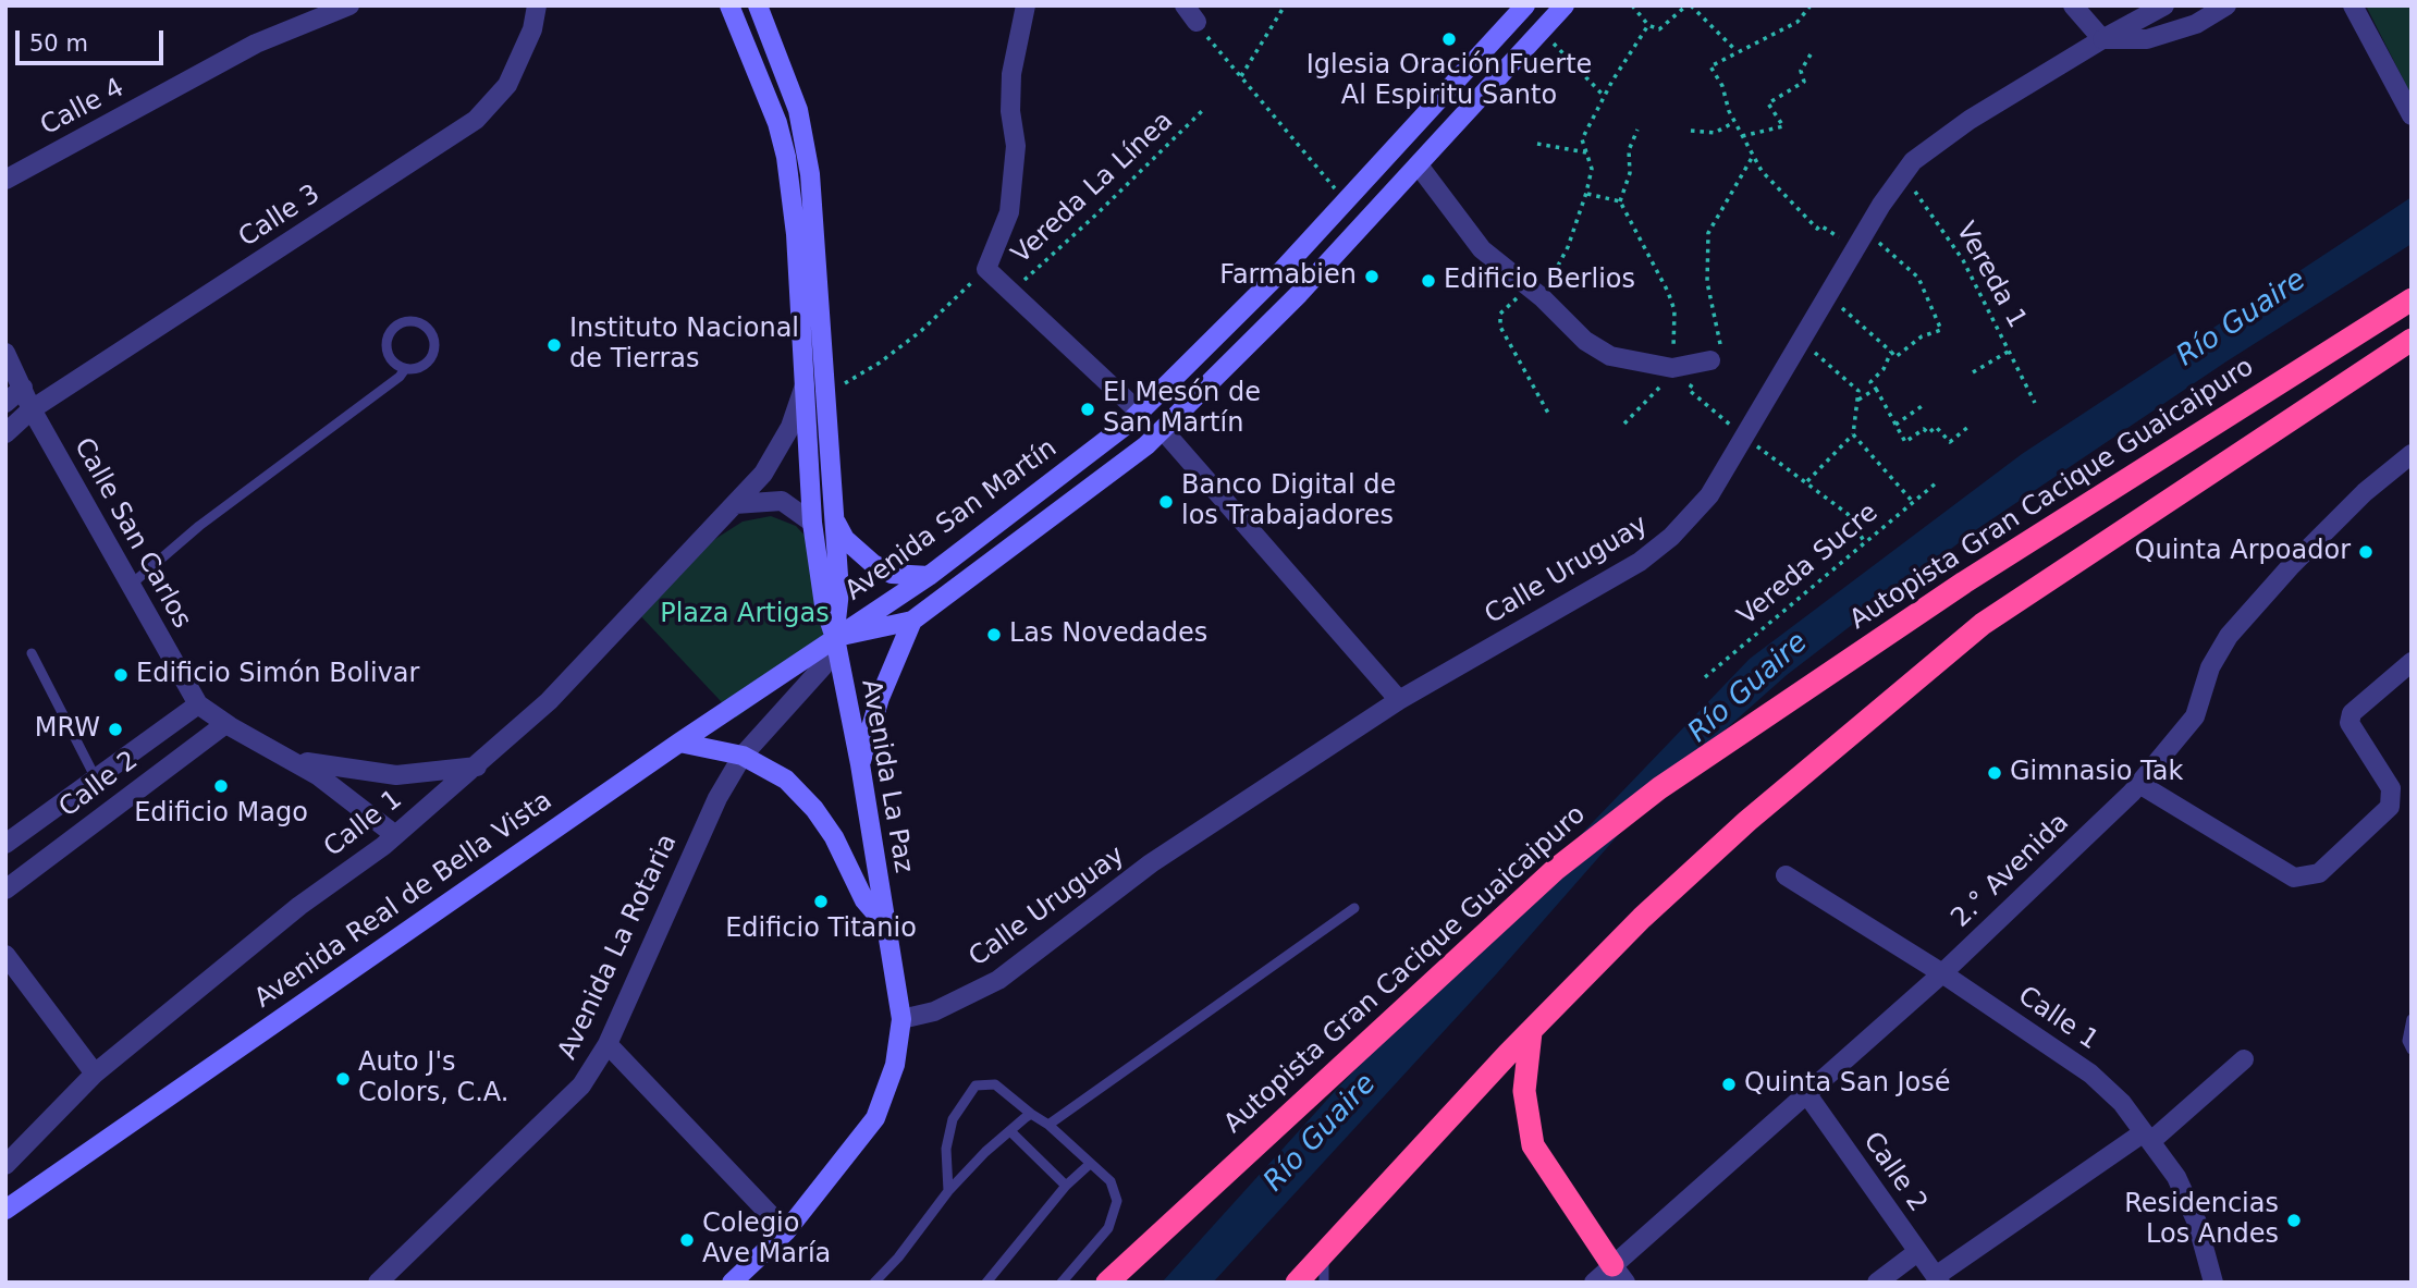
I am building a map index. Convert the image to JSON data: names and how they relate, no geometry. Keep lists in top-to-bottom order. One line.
{"streets":{"highway":["Autopista Gran Cacique Guaicaipuro"],"main road":["Avenida San Martín","Avenida La Paz","Avenida Real de Bella Vista"],"street":["Calle 4","Calle 3","Calle San Carlos","Calle Uruguay","Calle 2","Calle 1","2.° Avenida","Avenida La Rotaria"],"path":["Vereda La Línea","Vereda 1","Vereda Sucre"]},"crossings":[["Calle 3","Calle San Carlos"],["Vereda 1","Calle Uruguay"],["Avenida San Martín","Avenida La Paz"],["Avenida San Martín","Avenida Real de Bella Vista"],["Avenida San Martín","Avenida La Rotaria"],["Calle San Carlos","Calle 2"],["Calle San Carlos","Calle 1"],["Calle Uruguay","Avenida La Paz"],["Avenida La Paz","Avenida Real de Bella Vista"],["Avenida La Paz","Avenida La Rotaria"],["Calle 2","2.° Avenida"],["Calle 1","2.° Avenida"],["Avenida Real de Bella Vista","Avenida La Rotaria"]],"water":["Río Guaire"],"parks":["Plaza Artigas"],"places":["Iglesia Oración Fuerte Al Espiritu Santo","Farmabien","Edificio Berlios","Instituto Nacional de Tierras","El Mesón de San Martín","Banco Digital de los Trabajadores","Quinta Arpoador","Las Novedades","Edificio Simón Bolivar","MRW","Gimnasio Tak","Edificio Mago","Edificio Titanio","Auto J's Colors, C.A.","Quinta San José","Residencias Los Andes","Colegio Ave María"],"scale_bar":"50 m"}
